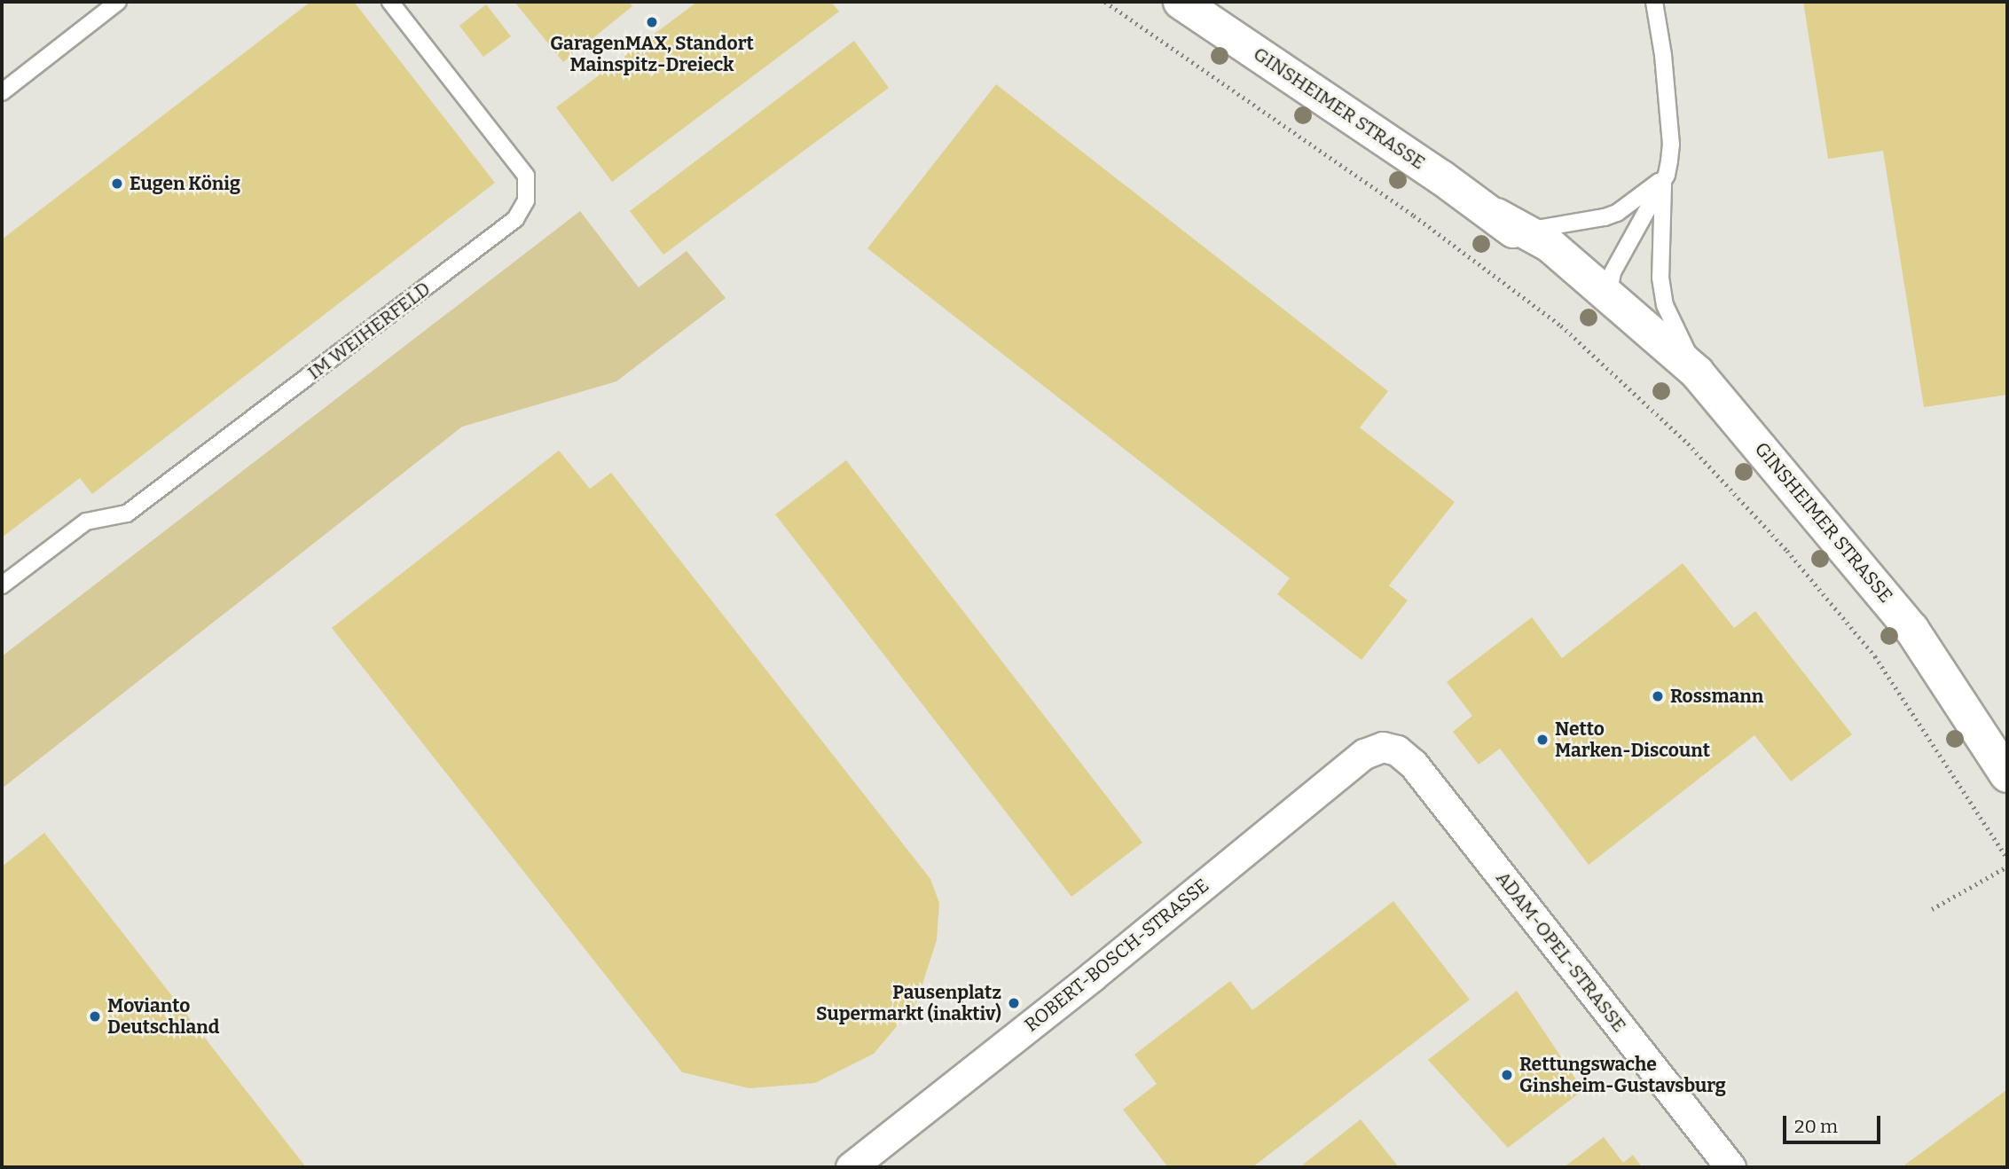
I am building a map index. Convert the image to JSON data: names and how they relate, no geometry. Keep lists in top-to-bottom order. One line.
{"streets":{"main road":["GINSHEIMER STRASSE"],"street":["ADAM-OPEL-STRASSE","ROBERT-BOSCH-STRASSE"],"lane":["IM WEIHERFELD"]},"crossings":[["ADAM-OPEL-STRASSE","ROBERT-BOSCH-STRASSE"]],"places":["GaragenMAX, Standort Mainspitz-Dreieck","Eugen König","Rossmann","Netto Marken-Discount","Pausenplatz Supermarkt (inaktiv)","Movianto Deutschland","Rettungswache Ginsheim-Gustavsburg"],"scale_bar":"20 m"}
